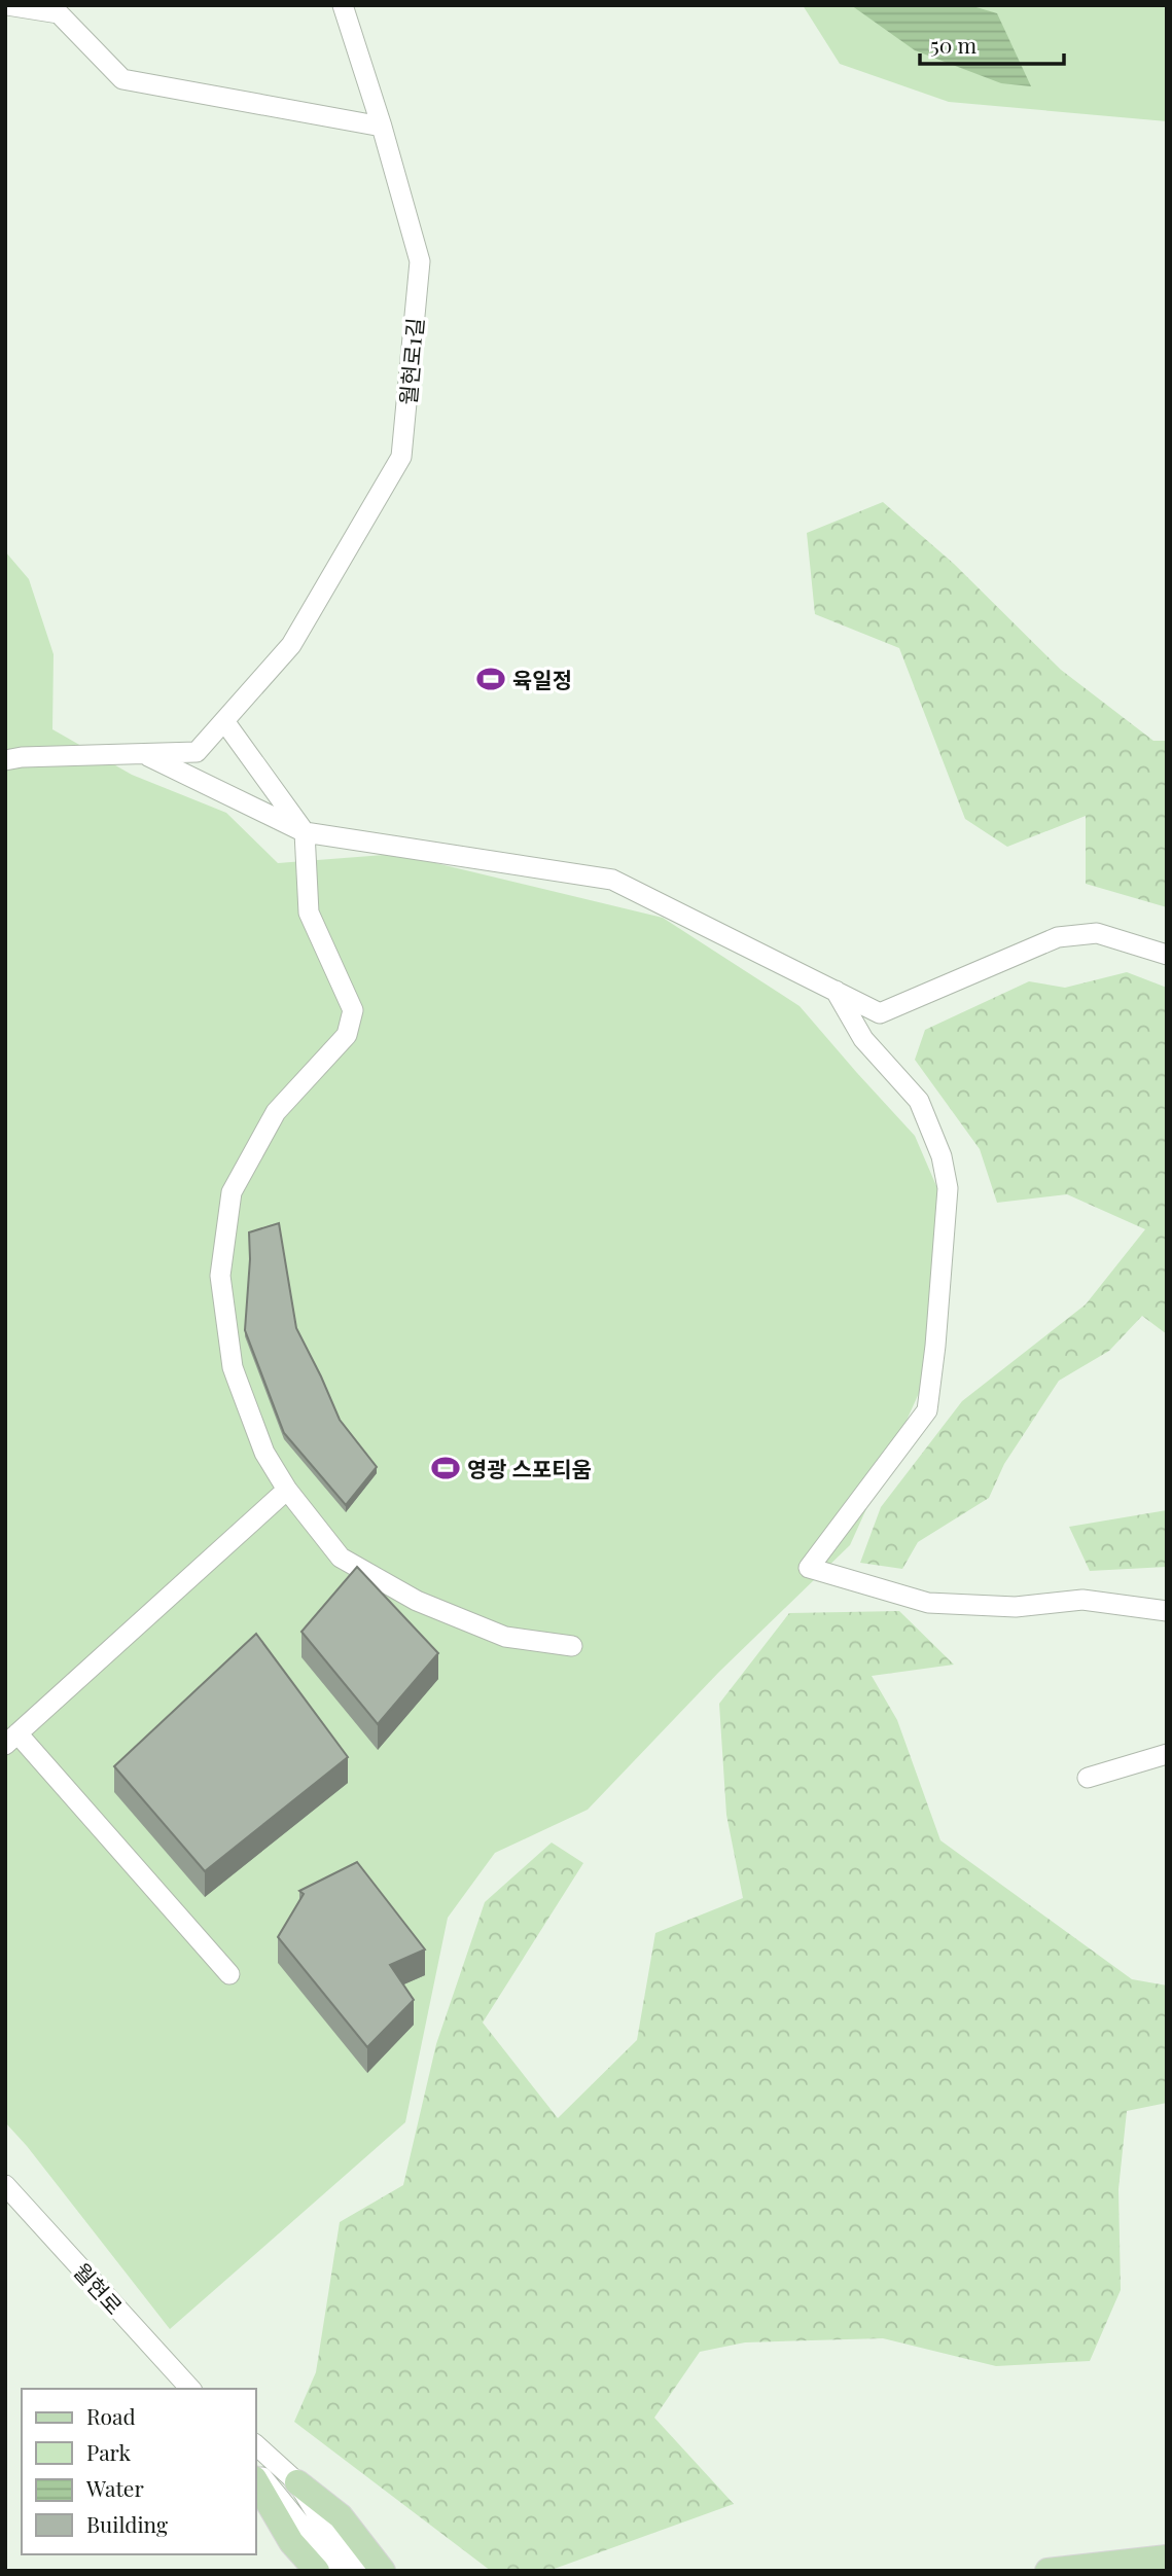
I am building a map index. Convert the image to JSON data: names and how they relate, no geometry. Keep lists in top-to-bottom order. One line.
{"streets":{"street":["월현로1길","월현로"]},"places":{"sports":["육일정","영광 스포티움"]},"legend":["Road","Park","Water","Building"],"scale_bar":"50 m"}
